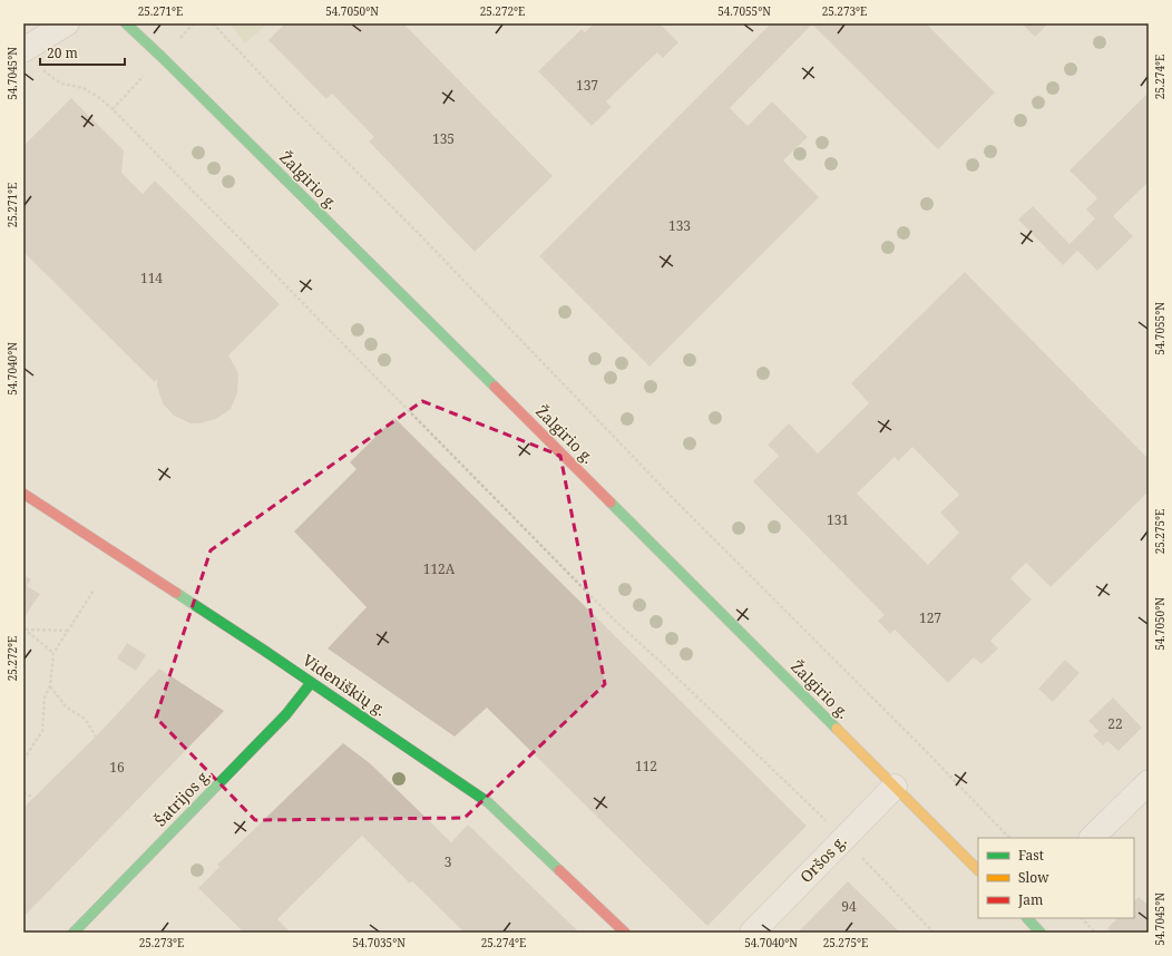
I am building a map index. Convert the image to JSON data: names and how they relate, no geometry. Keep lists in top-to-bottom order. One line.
{"streets":{"main road":["Žalgirio g.","Videniškių g.","Šatrijos g."],"street":["Oršos g."]},"crossings":[["Žalgirio g.","Oršos g."],["Videniškių g.","Šatrijos g."]],"house_numbers":["137","135","133","114","131","112A","127","22","112","16","3","94"],"legend":["Fast","Slow","Jam"],"scale_bar":"20 m","coordinates":["25.271°E","54.7050°N","25.272°E","54.7055°N","25.273°E","54.7045°N","25.274°E","54.7040°N","25.275°E","54.7035°N"]}
